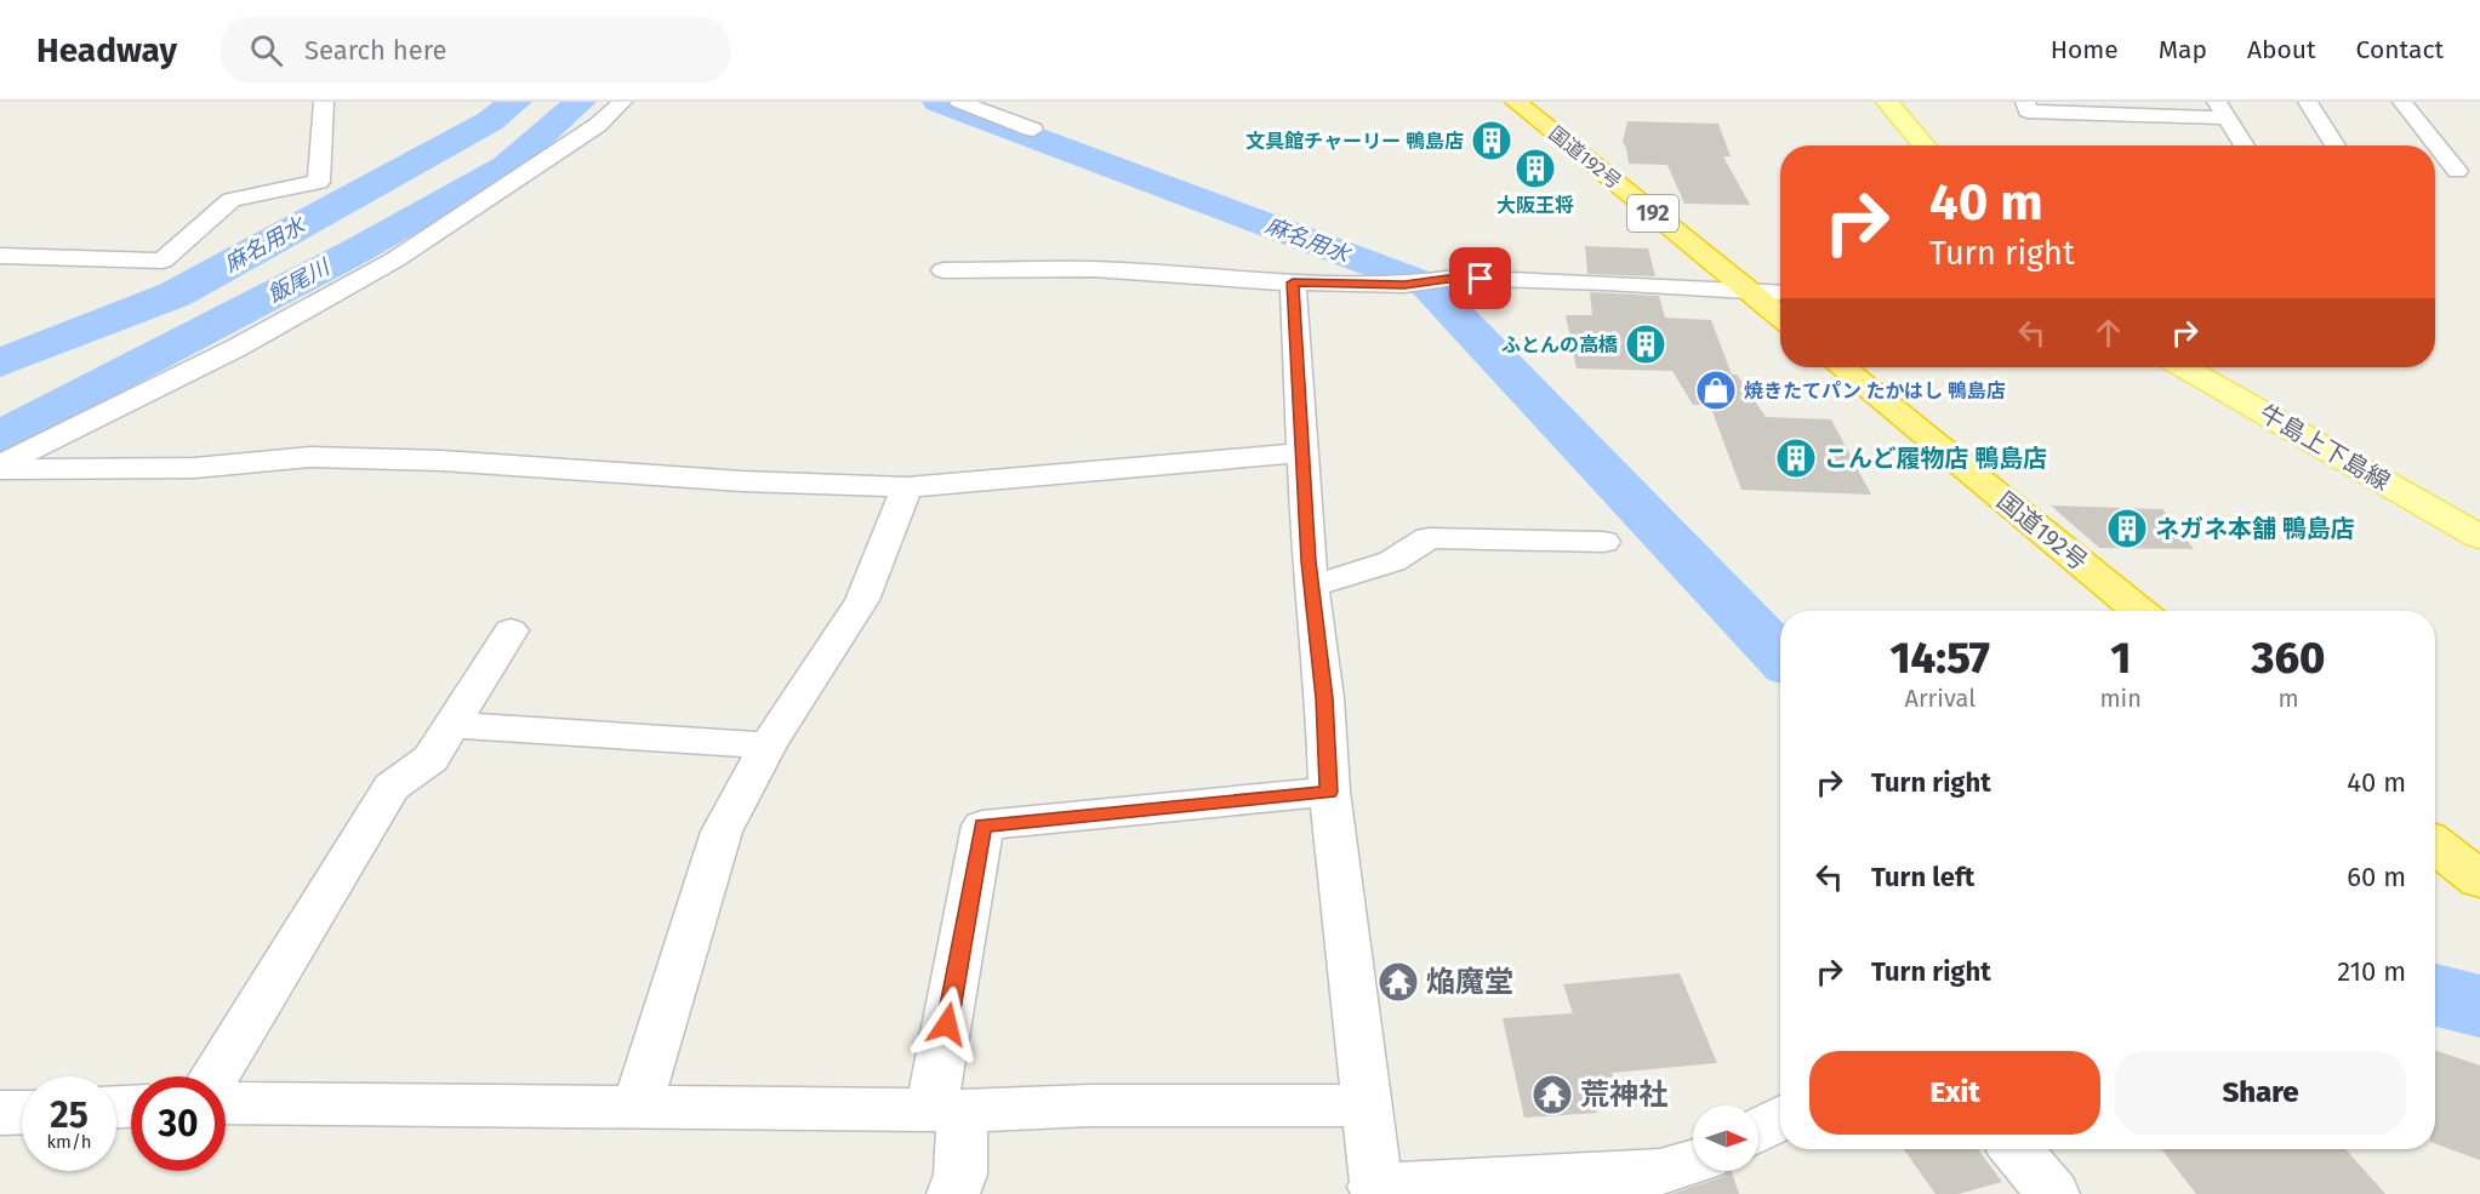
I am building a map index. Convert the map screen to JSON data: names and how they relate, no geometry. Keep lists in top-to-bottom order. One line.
{"streets":{"highway":["国道192号","192"],"main road":["牛島上下島線"]},"water":["麻名用水","飯尾川"],"places":{"building":["文具館チャーリー 鴨島店","大阪王将","ふとんの高橋","こんど履物店 鴨島店","ネガネ本舗 鴨島店"],"shop":["焼きたてパン たかはし 鴨島店"],"temple":["焔魔堂","荒神社"]},"north":"right","page":{"header":"Headway","search":"Search here","nav":["Home","Map","About","Contact"],"turn":["40 m","Turn right"],"eta":["14:57","Arrival","1","min","360","m"],"list":[{"name":"Turn right","value":"40 m"},{"name":"Turn left","value":"60 m"},{"name":"Turn right","value":"210 m"}],"buttons":["Exit","Share"],"speed":"25 km/h","limit":"30"}}
